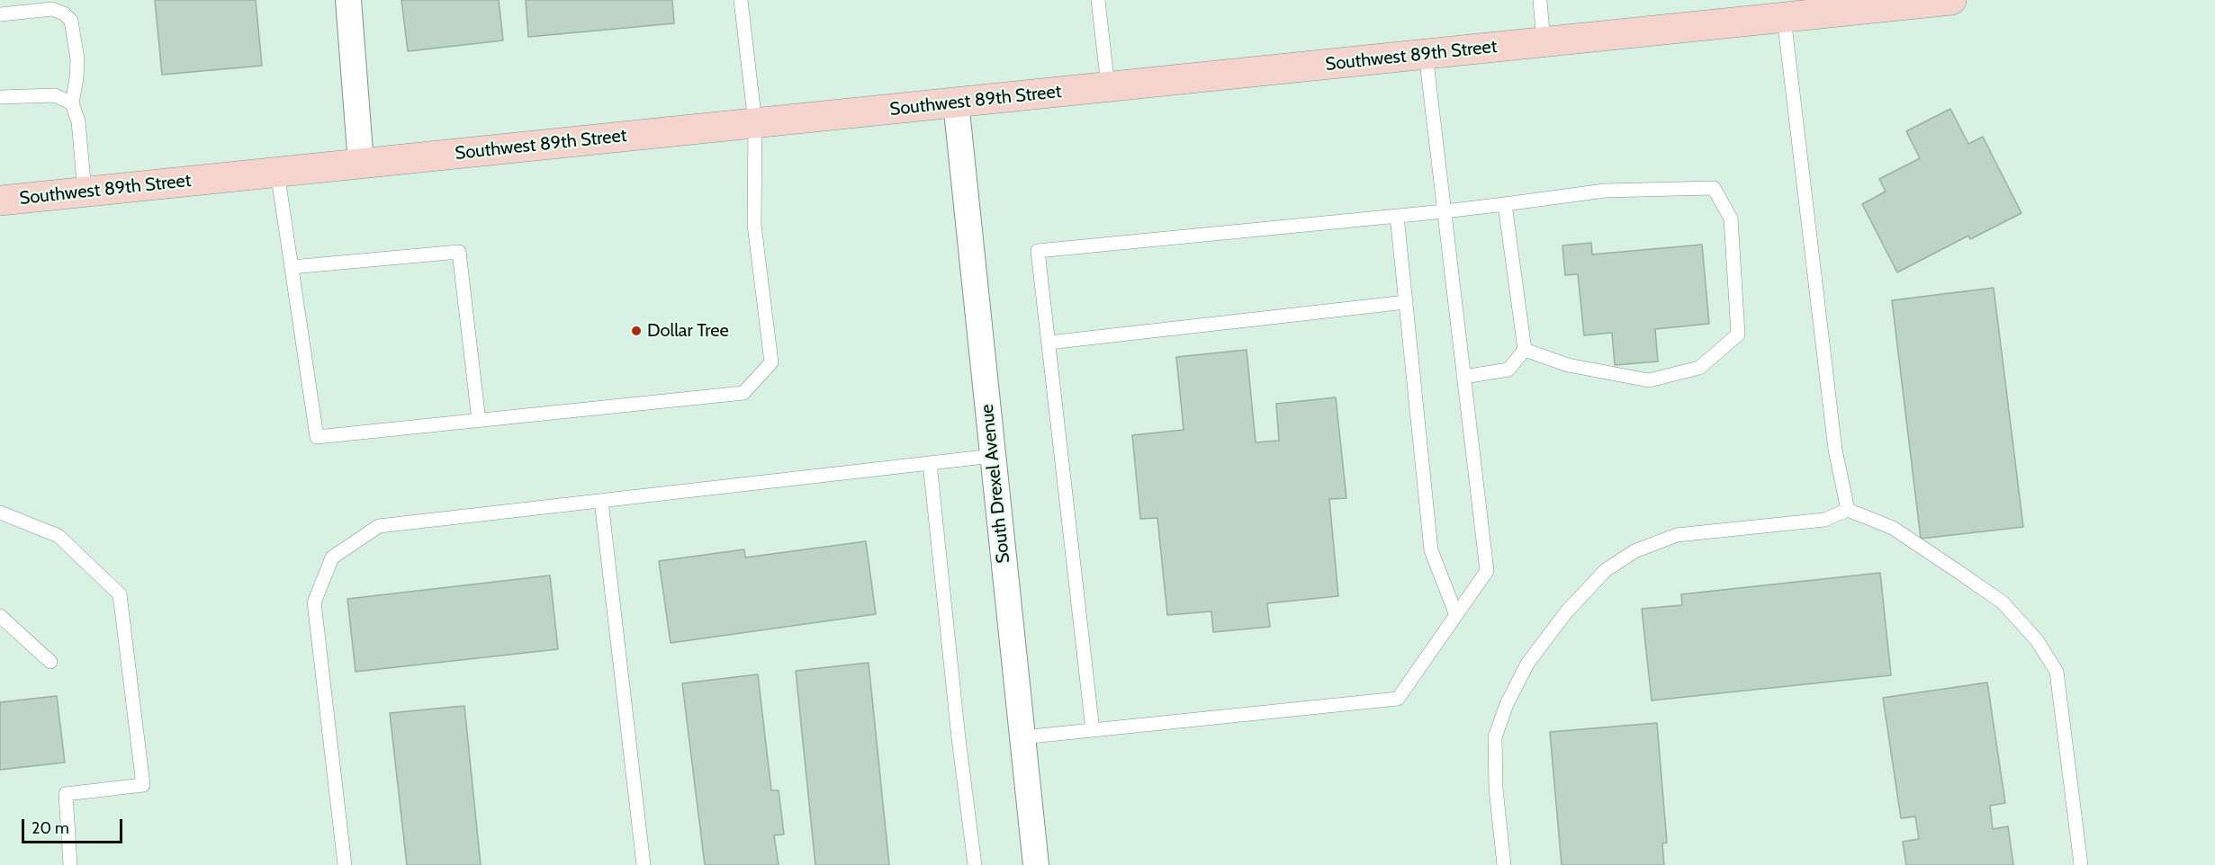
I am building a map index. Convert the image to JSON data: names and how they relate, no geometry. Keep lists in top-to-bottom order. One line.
{"streets":{"main road":["Southwest 89th Street"],"street":["South Drexel Avenue"]},"crossings":[["Southwest 89th Street","South Drexel Avenue"]],"places":["Dollar Tree"],"scale_bar":"20 m"}
